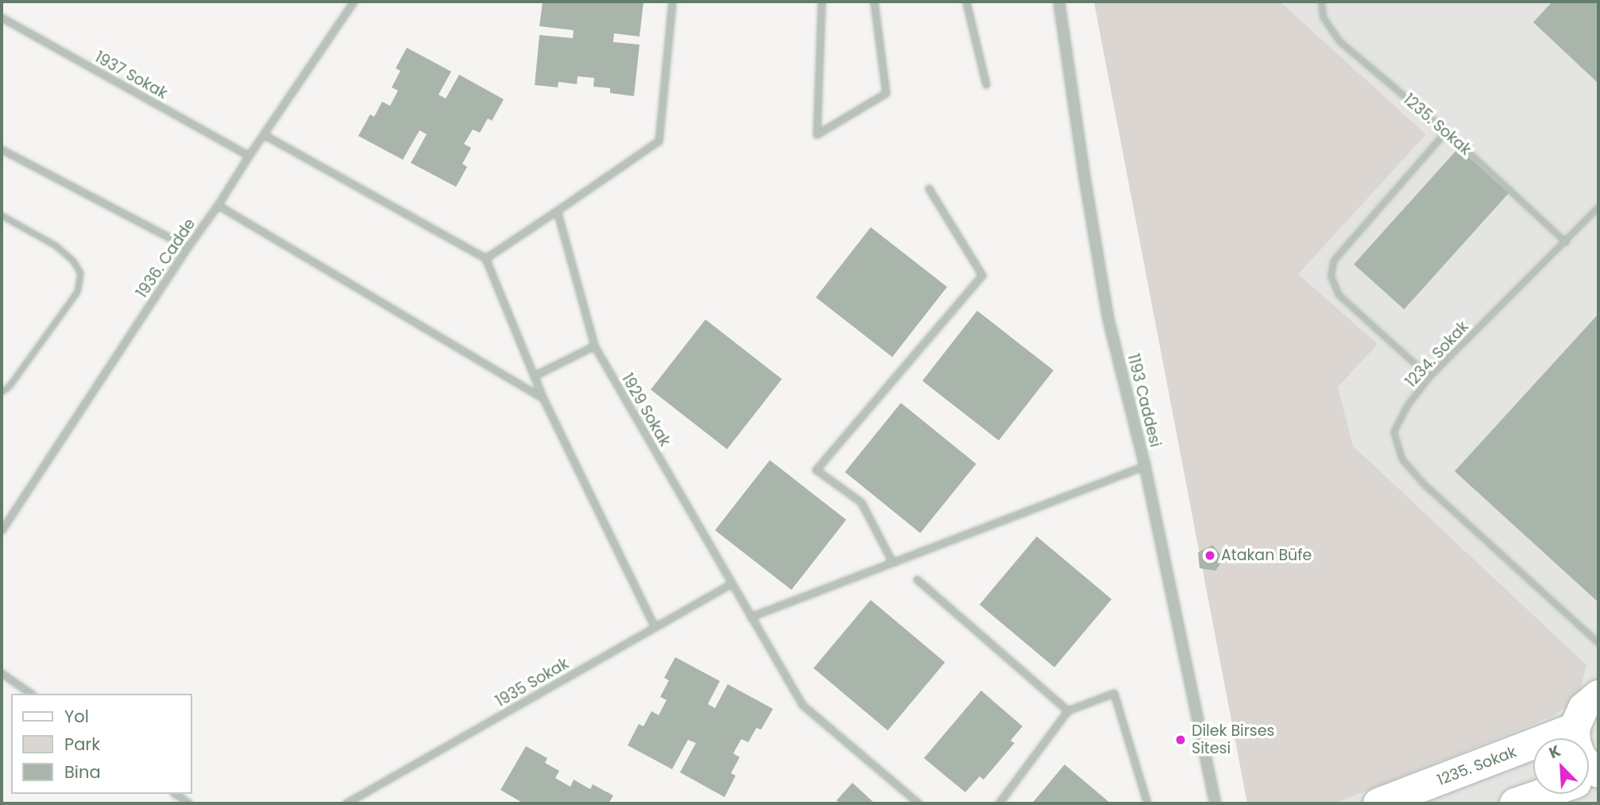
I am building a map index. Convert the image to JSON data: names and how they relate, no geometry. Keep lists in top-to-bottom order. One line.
{"streets":{"main road":["1235. Sokak"],"street":["1937 Sokak","1936. Cadde","1193 Caddesi","1929 Sokak","1935 Sokak"],"lane":["1234. Sokak"]},"crossings":[["1937 Sokak","1936. Cadde"],["1235. Sokak","1234. Sokak"],["1929 Sokak","1935 Sokak"]],"places":["Atakan Büfe","Dilek Birses Sitesi"],"legend":["Yol","Park","Bina"],"north":"top left"}
